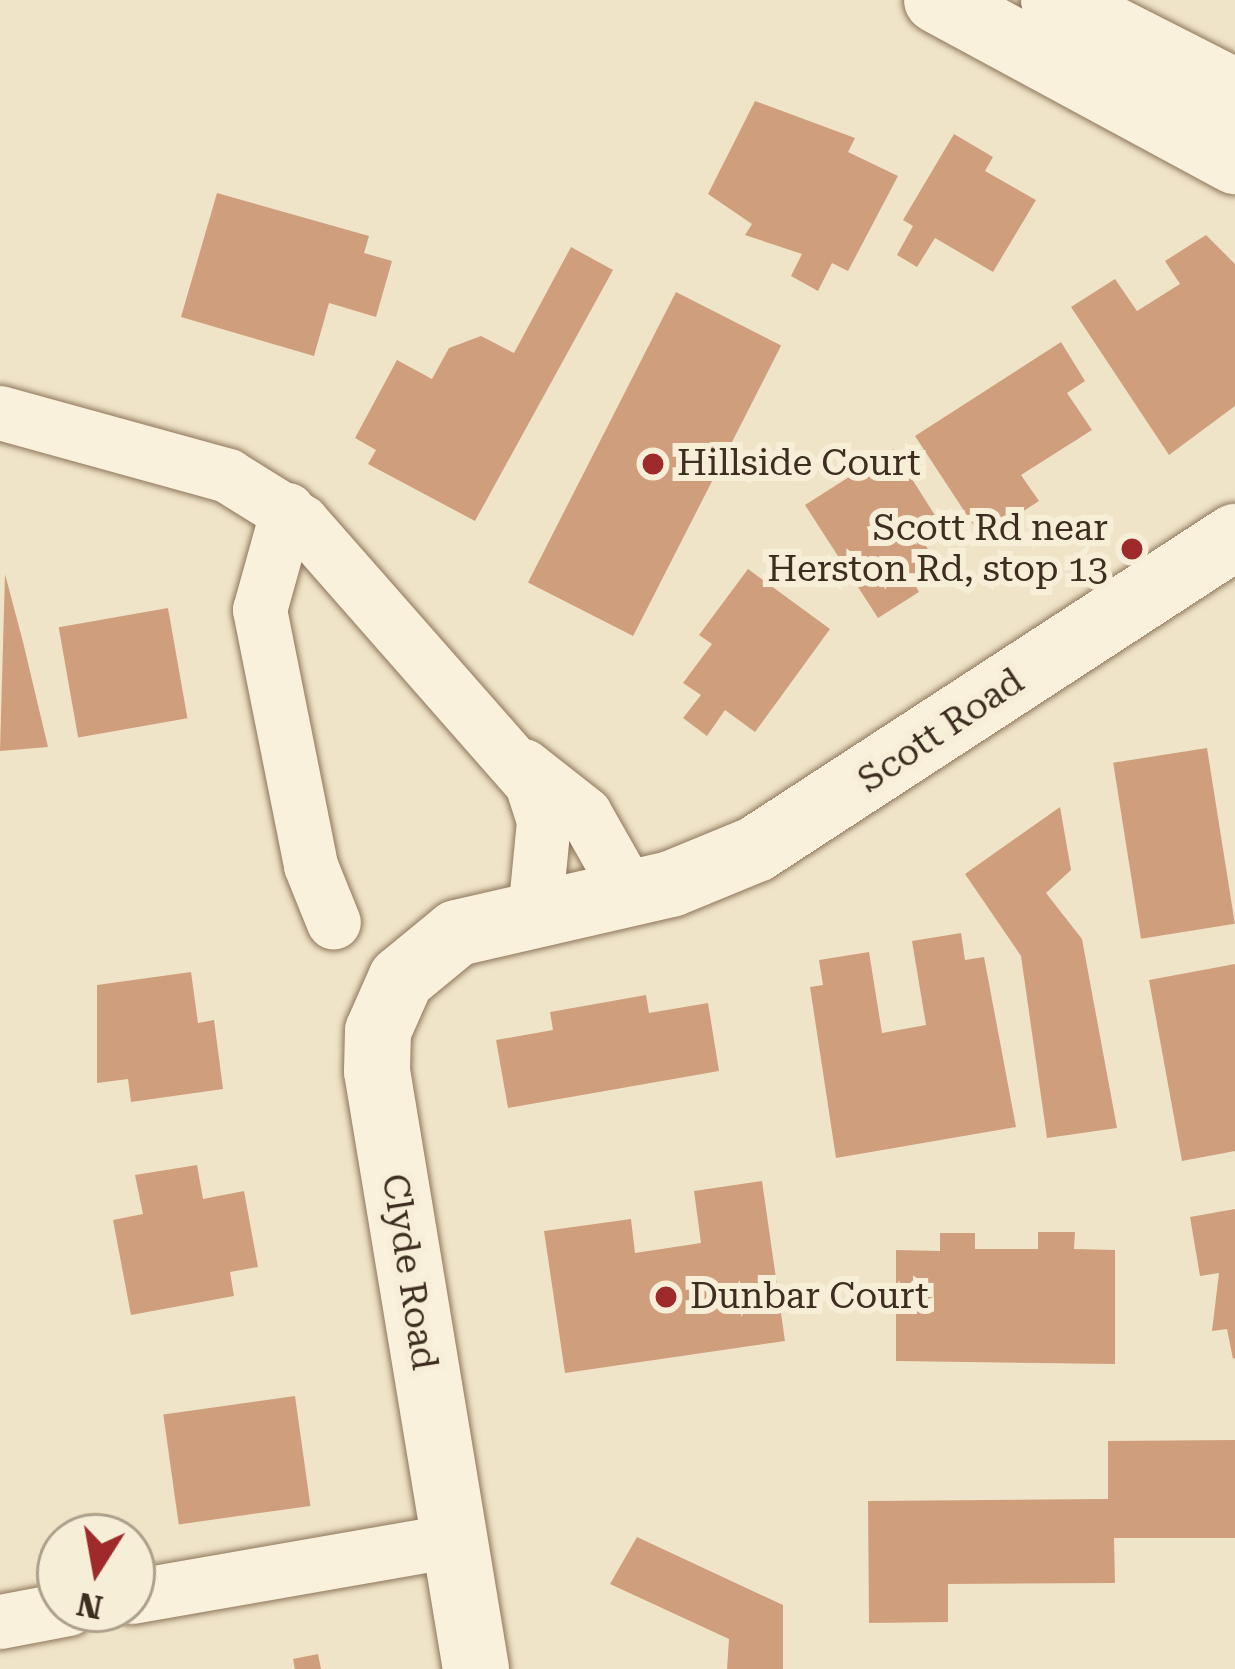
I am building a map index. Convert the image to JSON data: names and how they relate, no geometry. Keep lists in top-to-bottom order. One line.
{"streets":{"street":["Scott Road","Clyde Road"]},"crossings":[["Scott Road","Clyde Road"]],"places":["Hillside Court","Scott Rd near Herston Rd, stop 13","Dunbar Court"],"north":"bottom"}
